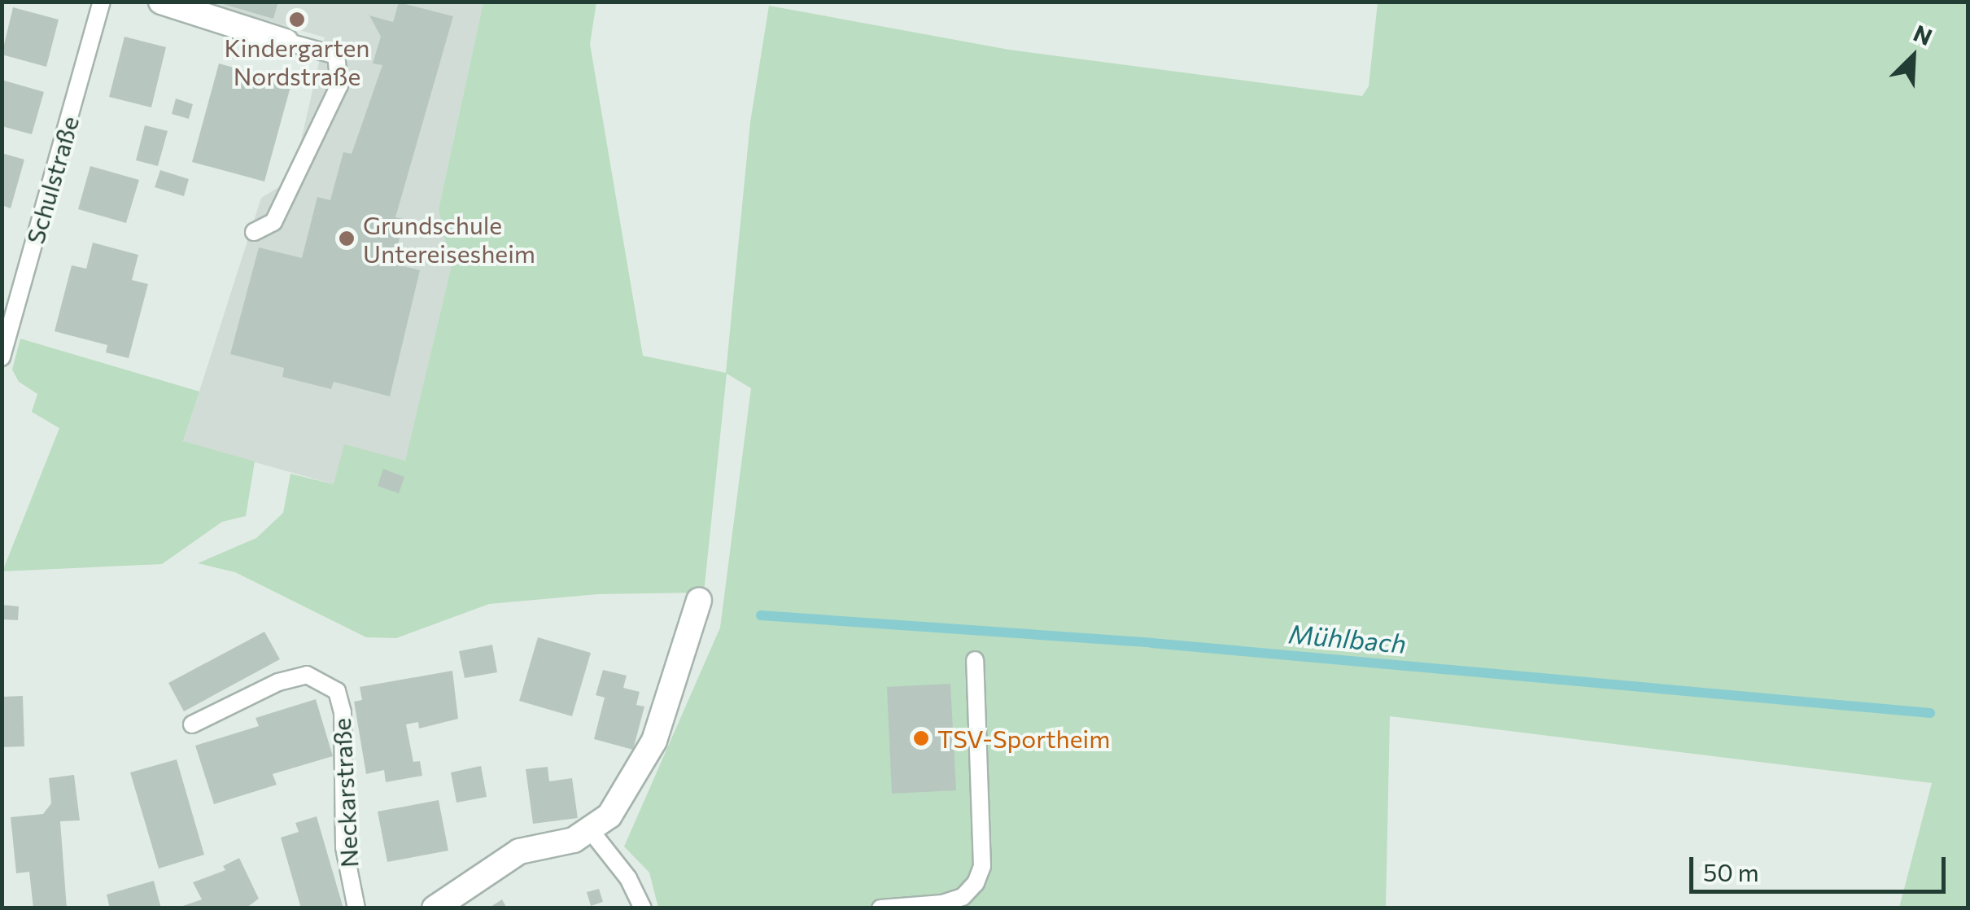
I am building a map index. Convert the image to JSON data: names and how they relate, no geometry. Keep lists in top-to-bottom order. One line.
{"streets":{"lane":["Schulstraße","Neckarstraße"]},"water":["Mühlbach"],"places":["Kindergarten Nordstraße","Grundschule Untereisesheim","TSV-Sportheim"],"scale_bar":"50 m","north":"top right"}
